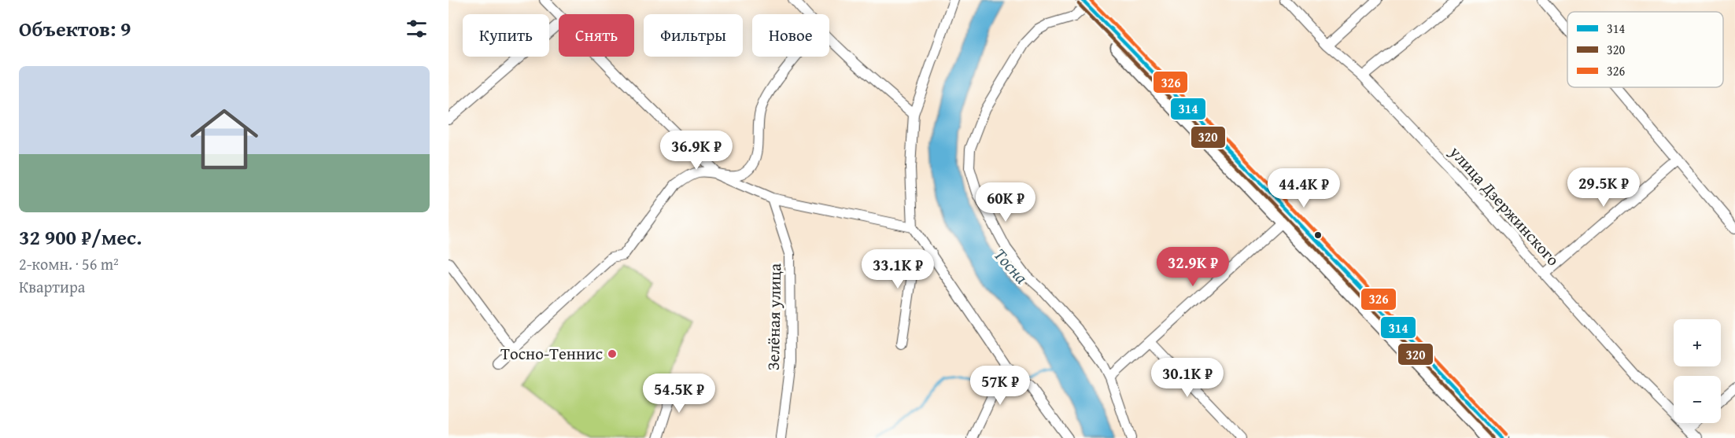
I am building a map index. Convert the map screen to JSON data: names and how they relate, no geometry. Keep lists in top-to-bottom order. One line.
{"streets":{"street":["улица Дзержинского","Зелёная улица"]},"water":["Тосна"],"places":["Тосно-Теннис"],"lines":["transit line 314","transit line 326","transit line 320"],"legend":["314","320","326"],"page":{"heading":"Объектов: 9","chip":["Купить","Снять","Фильтры","Новое"],"list":[{"name":"32 900 ₽/мес.","note":"2-комн. · 56 m² · Квартира"}],"price":["36.9K ₽","29.5K ₽","44.4K ₽","60K ₽","32.9K ₽","33.1K ₽","30.1K ₽","57K ₽","54.5K ₽"],"map_buttons":["+","−"]}}
